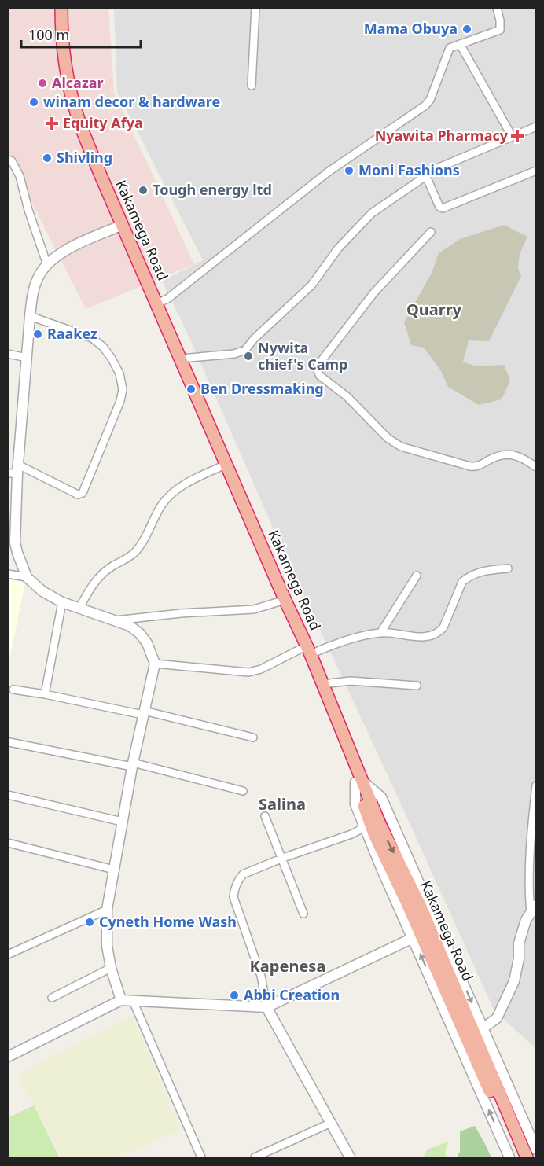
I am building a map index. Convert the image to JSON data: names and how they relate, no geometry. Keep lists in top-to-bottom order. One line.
{"streets":{"highway":["Kakamega Road"]},"districts":["Quarry","Salina","Kapenesa"],"places":{"other":["Mama Obuya","Alcazar","winam decor & hardware","Shivling","Moni Fashions","Tough energy ltd","Raakez","Nywita chief's Camp","Ben Dressmaking","Cyneth Home Wash","Abbi Creation"],"health":["Equity Afya","Nyawita Pharmacy"]},"scale_bar":"100 m"}
